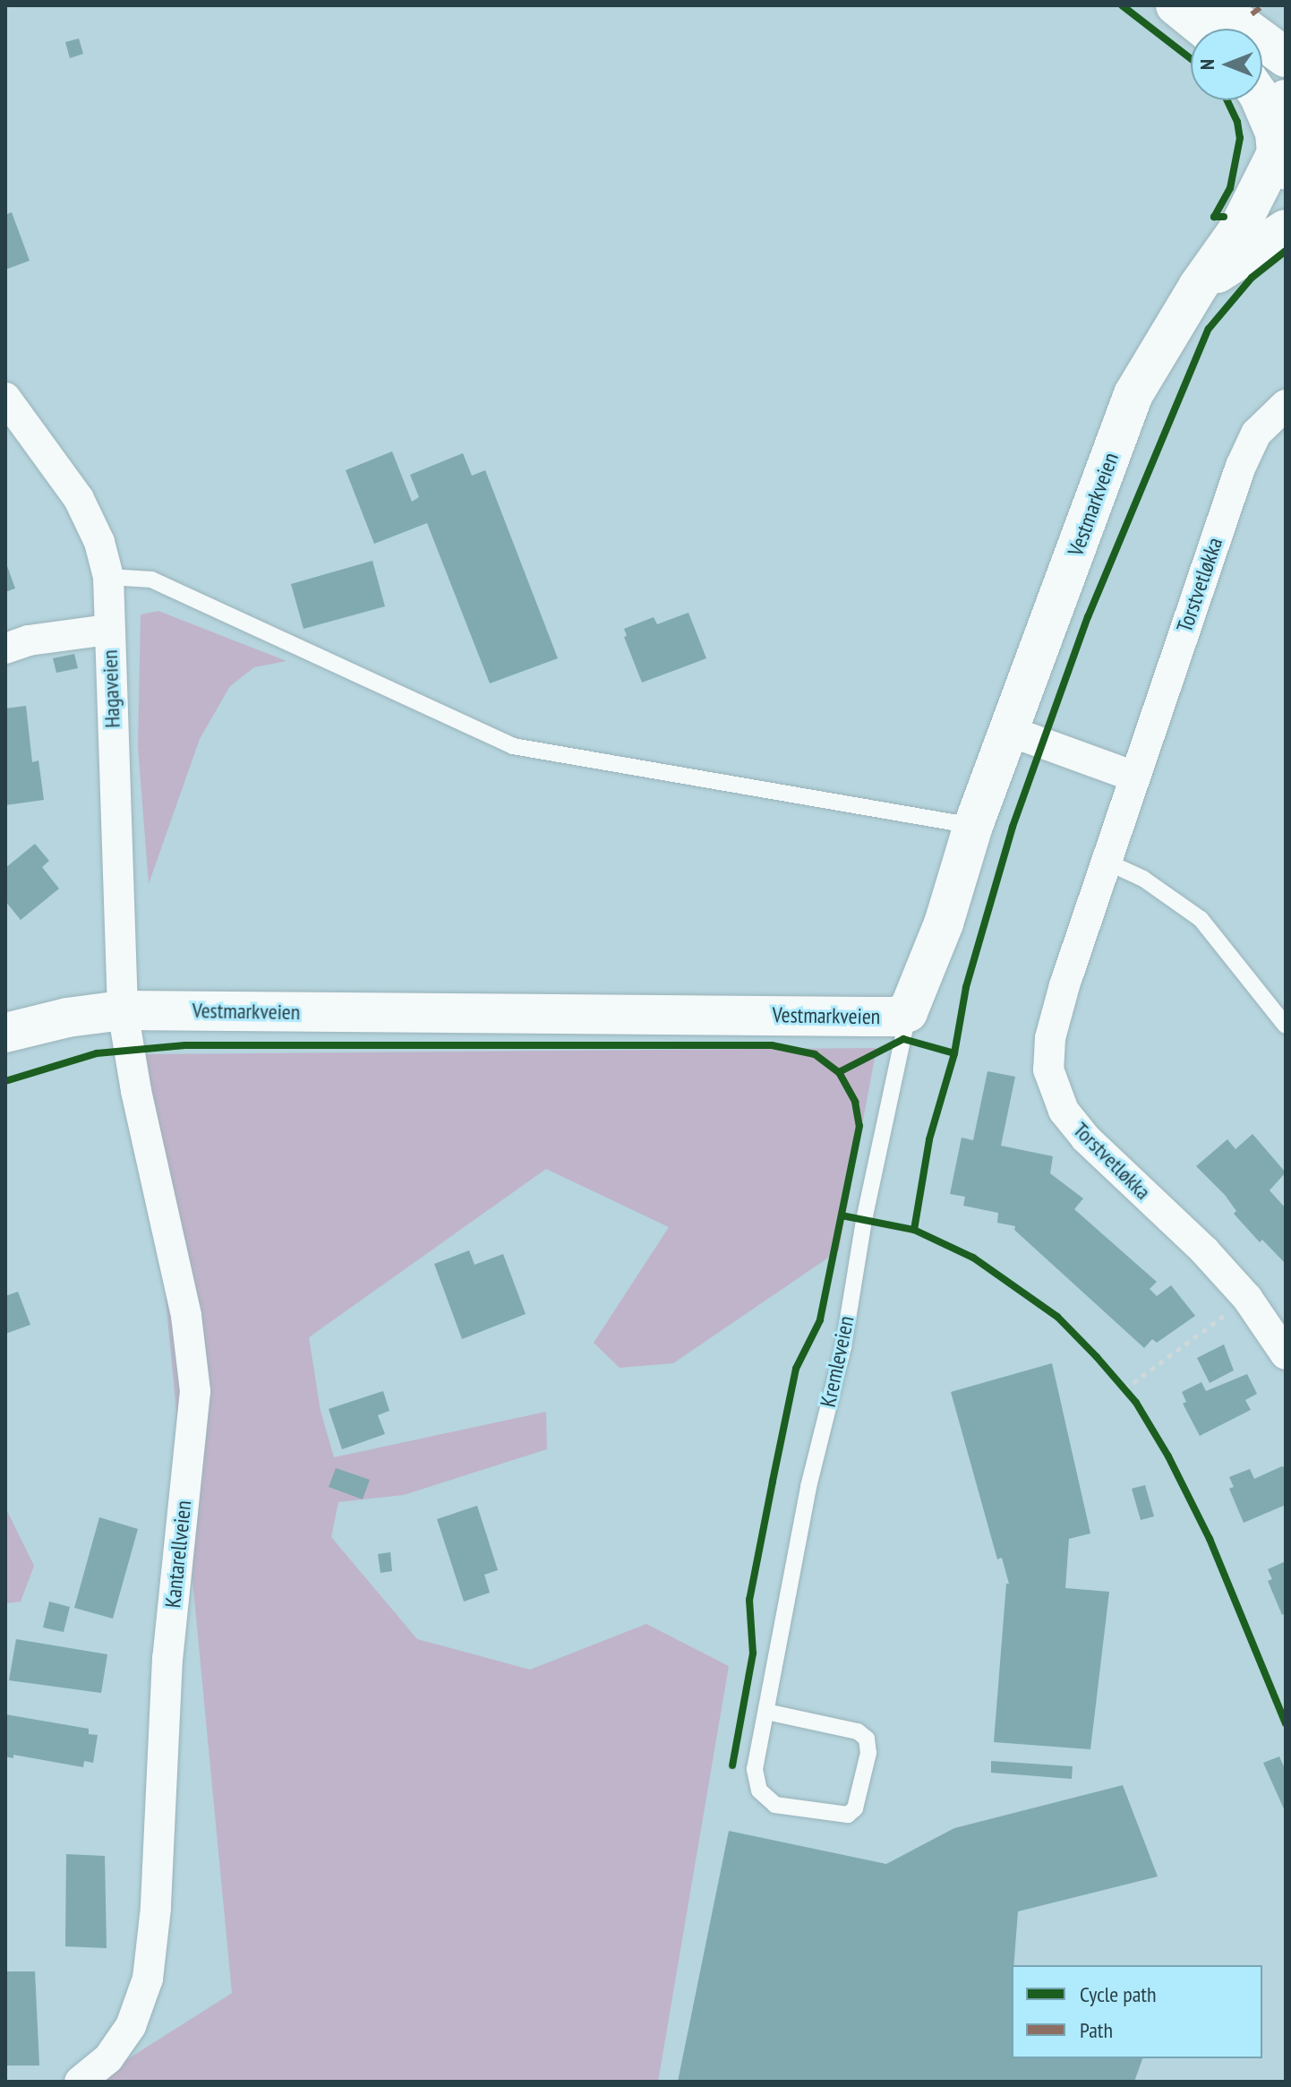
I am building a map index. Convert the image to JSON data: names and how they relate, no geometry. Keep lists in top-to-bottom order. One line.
{"streets":{"street":["Vestmarkveien","Torstvetløkka","Hagaveien","Kantarellveien"],"lane":["Kremleveien"]},"crossings":[["Vestmarkveien","Hagaveien"],["Vestmarkveien","Kremleveien"],["Vestmarkveien","Kantarellveien"],["Hagaveien","Kantarellveien"]],"legend":["Cycle path","Path"],"north":"left"}
